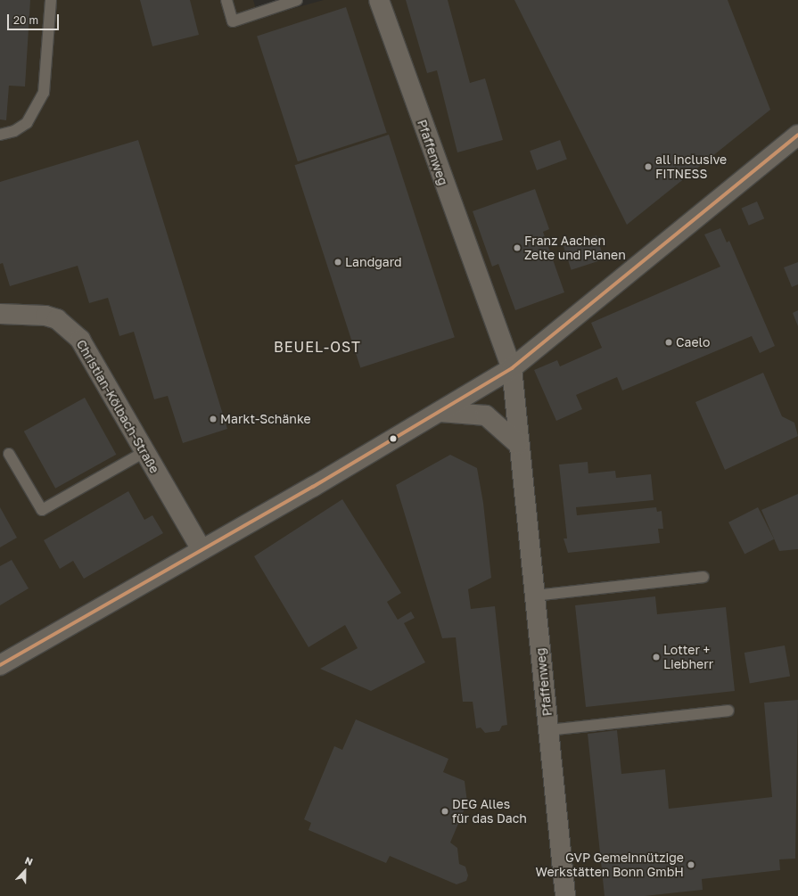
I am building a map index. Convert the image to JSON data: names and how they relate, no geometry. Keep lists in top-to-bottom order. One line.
{"streets":{"street":["Pfaffenweg","Christian-Kölbach-Straße"]},"districts":["BEUEL-OST"],"places":["all inclusive FITNESS","Franz Aachen Zelte und Planen","Landgard","Caelo","Markt-Schänke","Lotter + Liebherr","DEG Alles für das Dach","GVP Gemeinnützige Werkstätten Bonn GmbH"],"scale_bar":"20 m","north":"top"}
